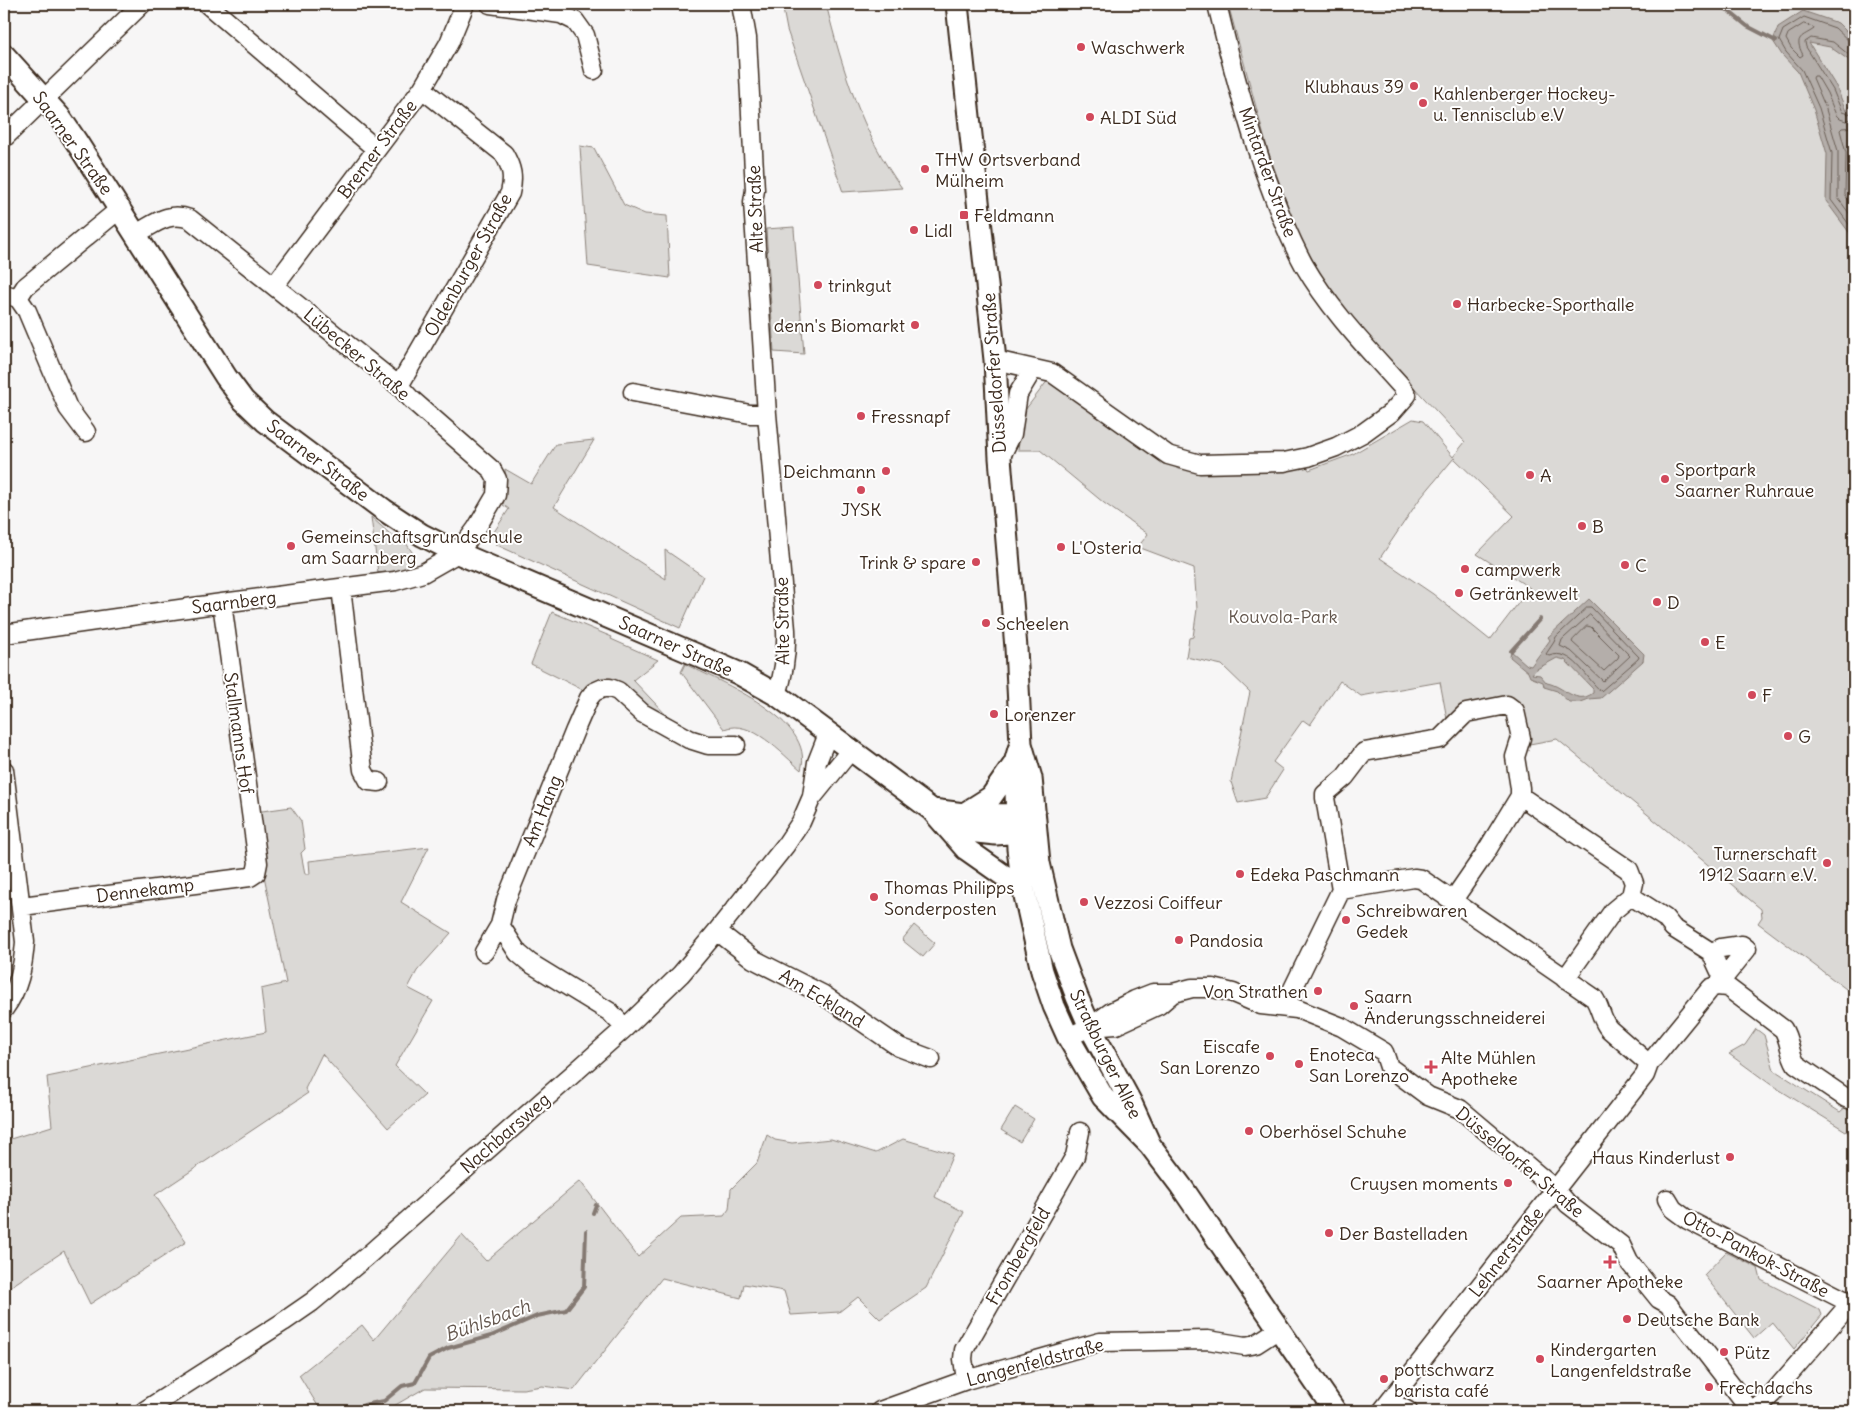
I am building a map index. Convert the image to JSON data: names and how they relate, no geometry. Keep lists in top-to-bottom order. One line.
{"streets":{"main road":["Saarner Straße","Düsseldorfer Straße","Straßburger Allee"],"street":["Bremer Straße","Mintarder Straße","Alte Straße","Oldenburger Straße","Lübecker Straße","Saarnberg","Stallmanns Hof","Am Hang","Dennekamp","Am Eckland","Nachbarsweg","Lehnerstraße","Otto-Pankok-Straße","Frombergfeld","Langenfeldstraße"]},"crossings":[["Saarner Straße","Alte Straße"],["Saarner Straße","Lübecker Straße"],["Saarner Straße","Saarnberg"],["Bremer Straße","Oldenburger Straße"],["Bremer Straße","Lübecker Straße"],["Oldenburger Straße","Lübecker Straße"],["Lübecker Straße","Saarnberg"],["Düsseldorfer Straße","Straßburger Allee"],["Düsseldorfer Straße","Lehnerstraße"],["Saarnberg","Stallmanns Hof"],["Stallmanns Hof","Dennekamp"],["Am Eckland","Nachbarsweg"],["Straßburger Allee","Langenfeldstraße"],["Frombergfeld","Langenfeldstraße"]],"water":["Bühlsbach"],"parks":["Kouvola-Park"],"places":{"other":["Waschwerk","Klubhaus 39","Kahlenberger Hockey- u. Tennisclub e.V","ALDI Süd","THW Ortsverband Mülheim","Lidl","trinkgut","Harbecke-Sporthalle","denn's Biomarkt","Fressnapf","Deichmann","A","Sportpark Saarner Ruhraue","JYSK","B","Gemeinschaftsgrundschule am Saarnberg","L'Osteria","Trink & spare","C","campwerk","Getränkewelt","D","Scheelen","E","F","Lorenzer","G","Turnerschaft 1912 Saarn e.V.","Edeka Paschmann","Thomas Philipps Sonderposten","Vezzosi Coiffeur","Schreibwaren Gedek","Pandosia","Von Strathen","Saarn Änderungsschneiderei","Eiscafe San Lorenzo","Enoteca San Lorenzo","Oberhösel Schuhe","Haus Kinderlust","Cruysen moments","Der Bastelladen","Deutsche Bank","Pütz","Kindergarten Langenfeldstraße","pottschwarz barista café","Frechdachs"],"transit":["Feldmann"],"health":["Alte Mühlen Apotheke","Saarner Apotheke"]}}
